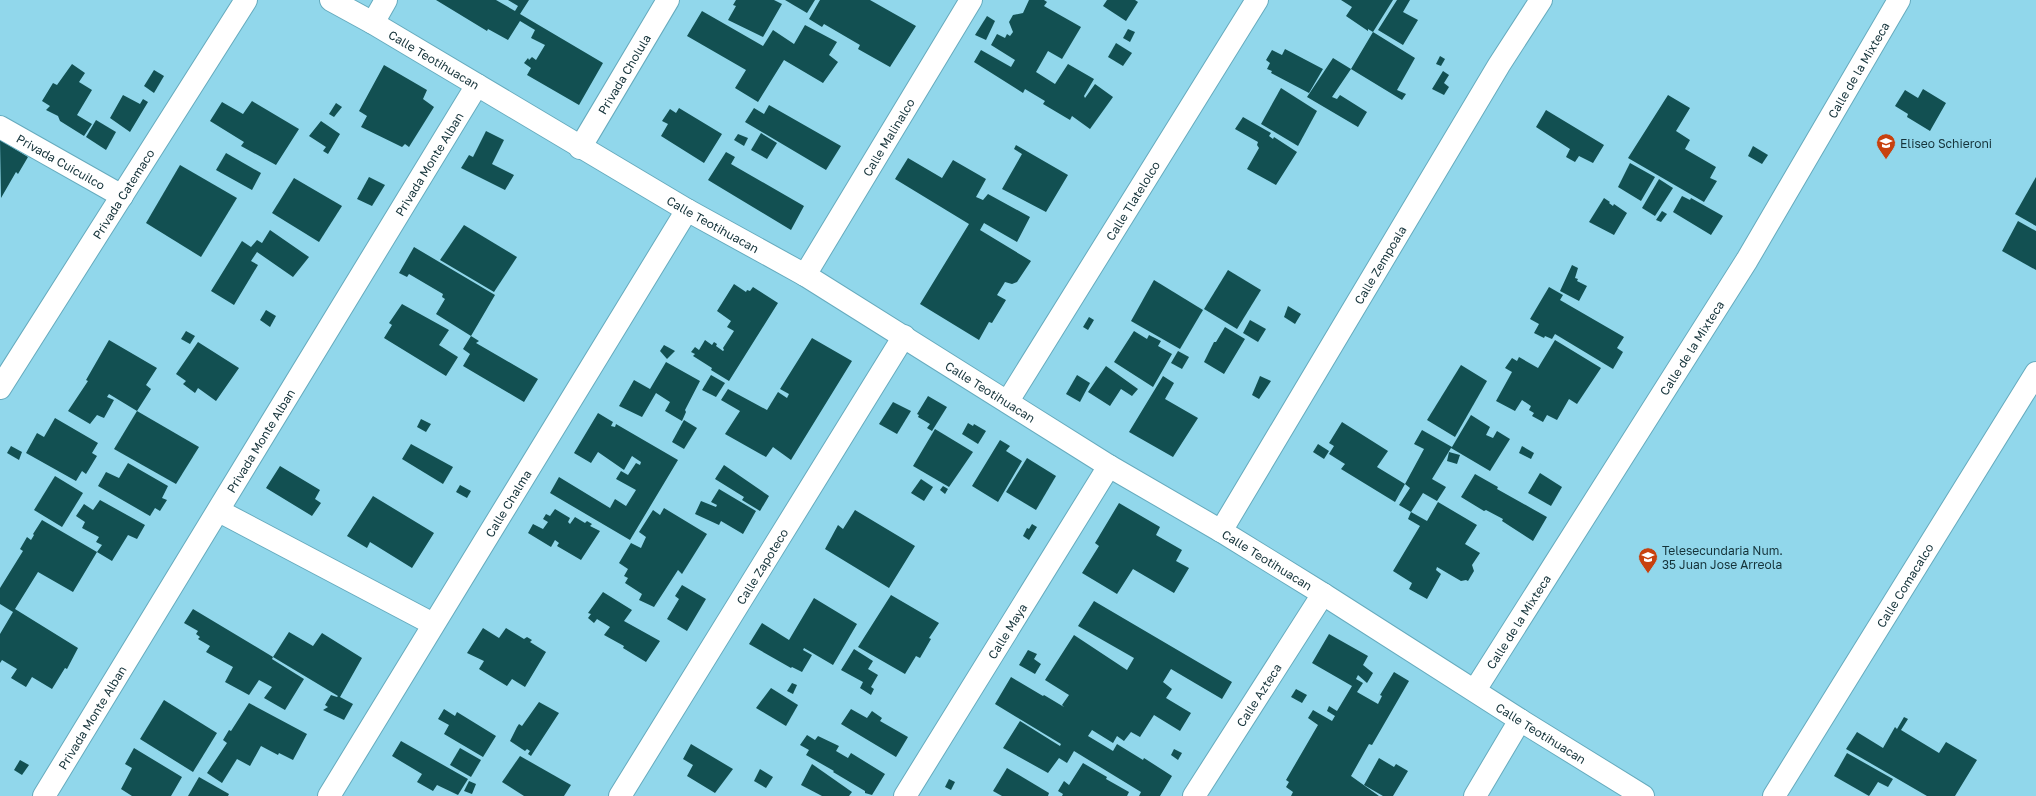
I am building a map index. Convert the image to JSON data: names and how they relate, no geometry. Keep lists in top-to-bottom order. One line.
{"streets":{"street":["Calle Teotihuacan","Calle de la Mixteca","Privada Cholula","Calle Malinalco","Privada Cuicuilco","Privada Monte Alban","Privada Catemaco","Calle Tlatelolco","Calle Zempoala","Calle Chalma","Calle Zapoteco","Calle Comacalco","Calle Maya","Calle Azteca"]},"crossings":[["Calle Teotihuacan","Calle de la Mixteca"],["Calle Teotihuacan","Privada Cholula"],["Calle Teotihuacan","Calle Malinalco"],["Calle Teotihuacan","Privada Monte Alban"],["Calle Teotihuacan","Calle Tlatelolco"],["Calle Teotihuacan","Calle Zempoala"],["Calle Teotihuacan","Calle Chalma"],["Calle Teotihuacan","Calle Zapoteco"],["Calle Teotihuacan","Calle Maya"],["Calle Teotihuacan","Calle Azteca"],["Privada Cuicuilco","Privada Catemaco"]],"places":{"school or university":["Eliseo Schieroni","Telesecundaria Num. 35 Juan Jose Arreola"]}}
